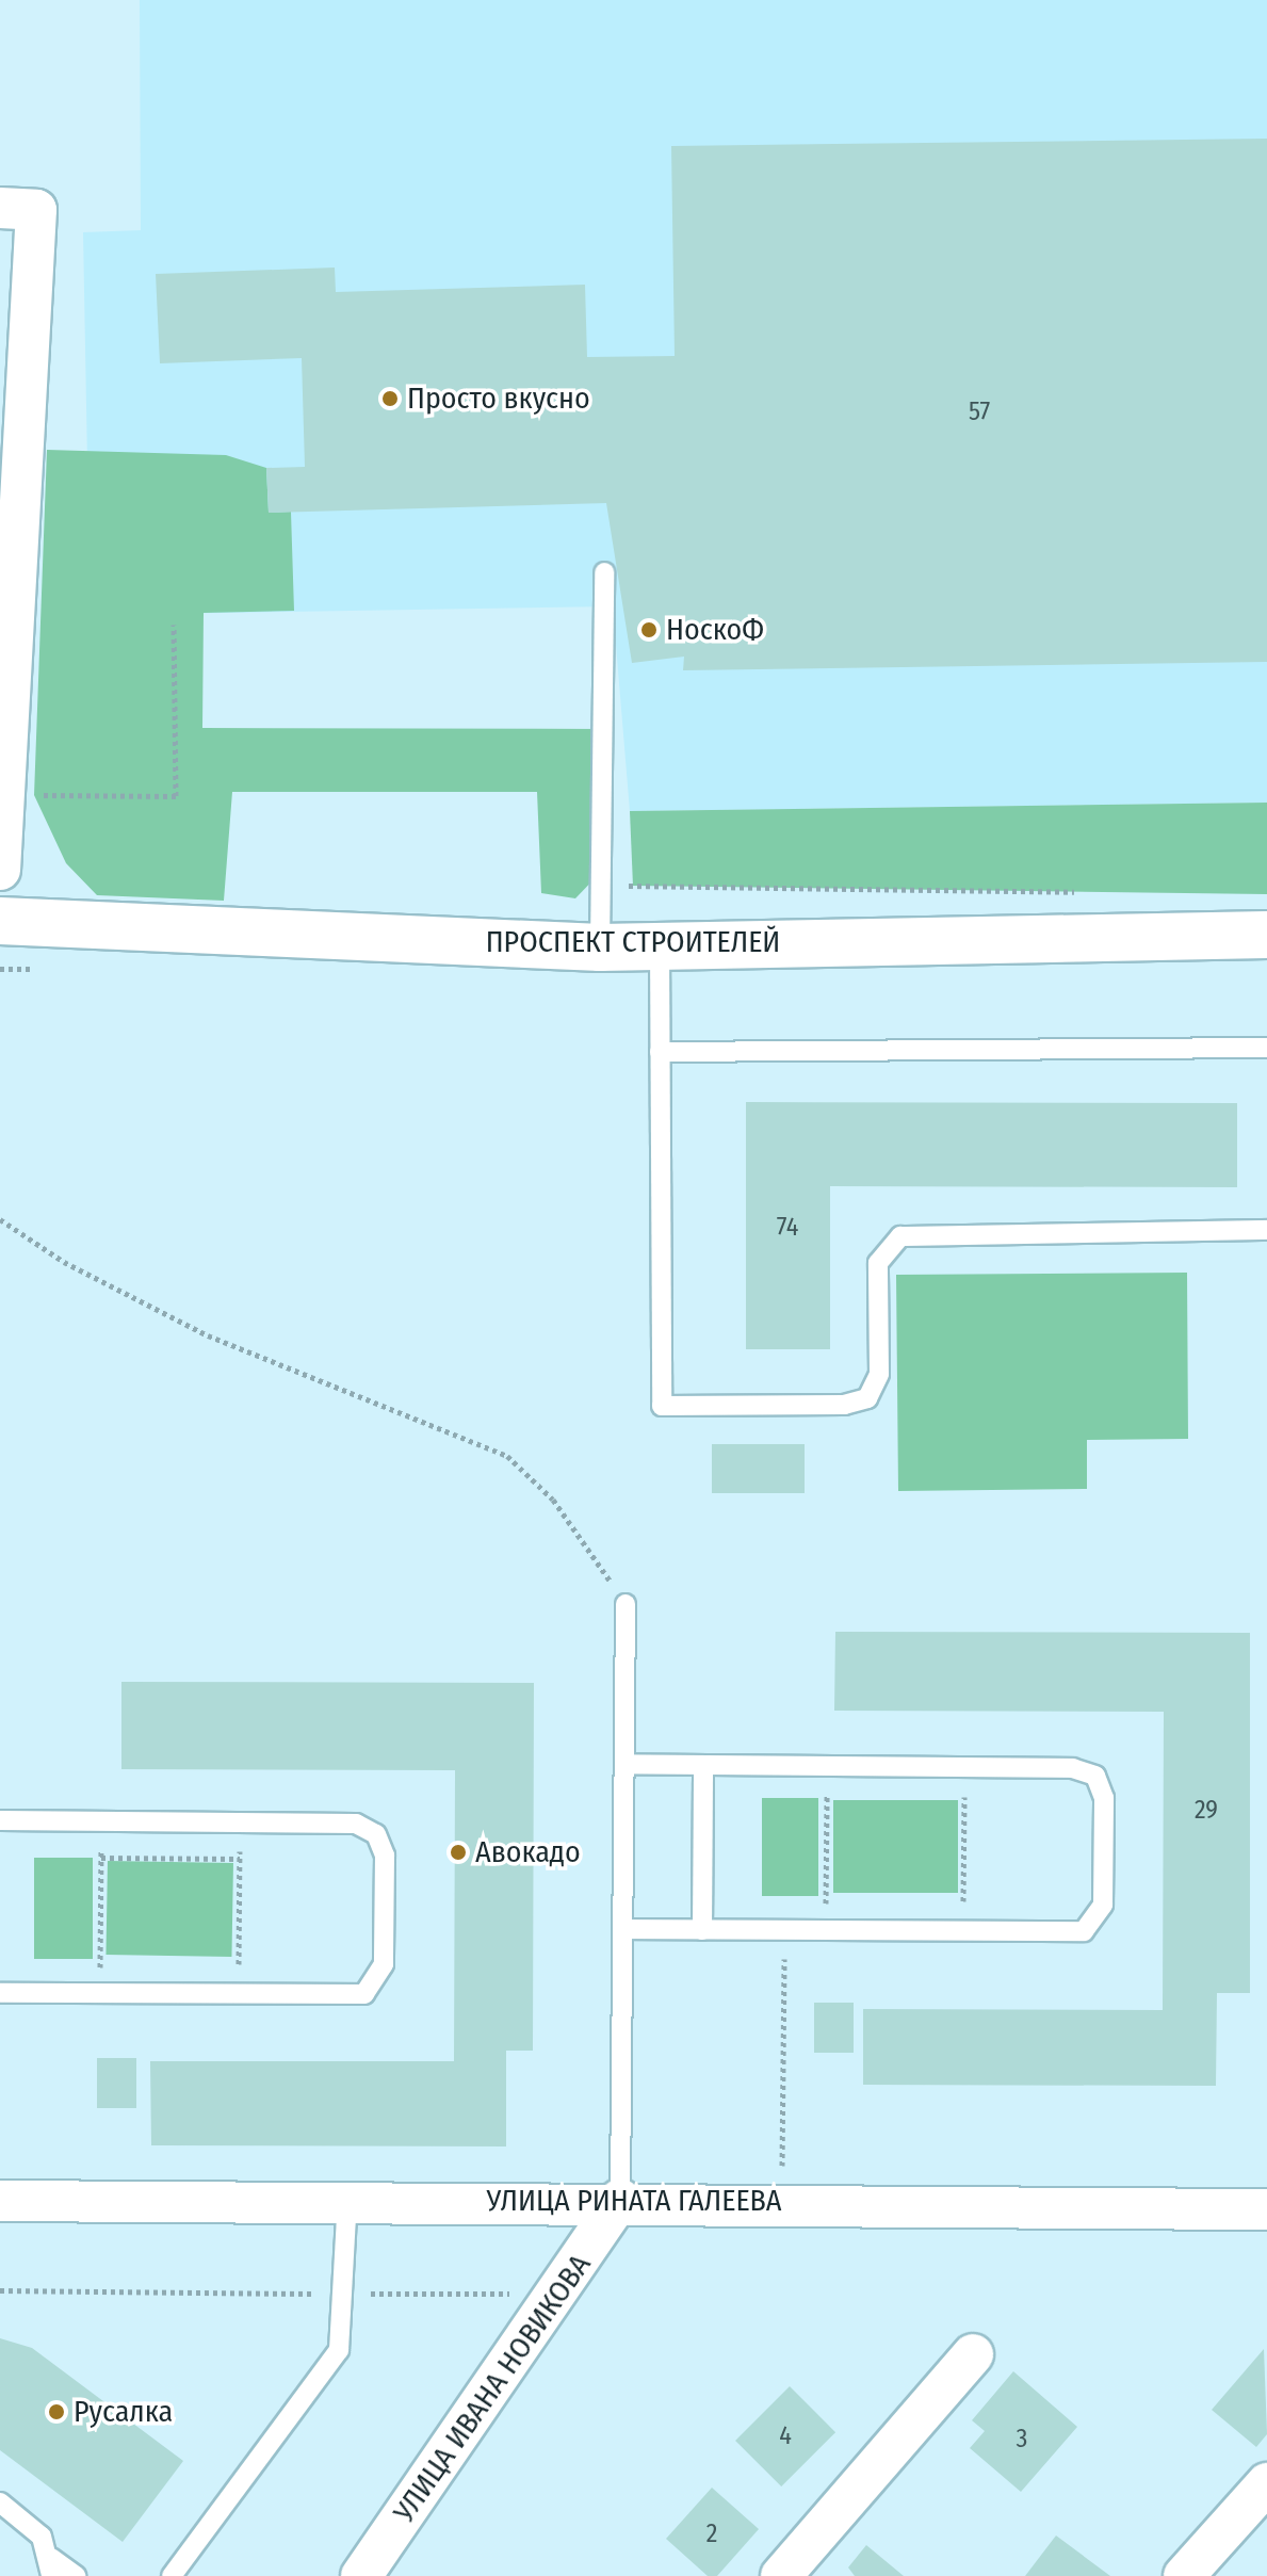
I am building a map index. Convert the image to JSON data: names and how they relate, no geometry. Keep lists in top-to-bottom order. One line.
{"streets":{"street":["ПРОСПЕКТ СТРОИТЕЛЕЙ","УЛИЦА РИНАТА ГАЛЕЕВА","УЛИЦА ИВАНА НОВИКОВА"]},"crossings":[["УЛИЦА РИНАТА ГАЛЕЕВА","УЛИЦА ИВАНА НОВИКОВА"]],"places":["Просто вкусно","НоскоФ","Авокадо","Русалка"],"house_numbers":["57","74","29","4","3","2"]}
